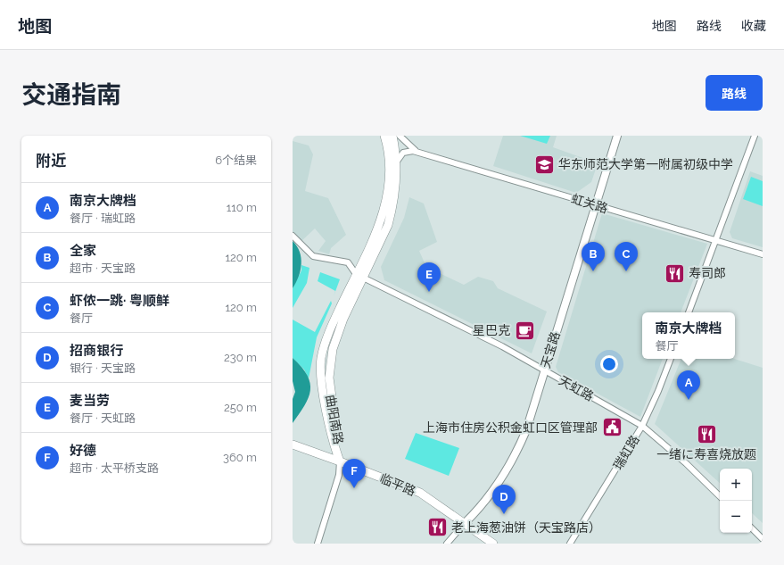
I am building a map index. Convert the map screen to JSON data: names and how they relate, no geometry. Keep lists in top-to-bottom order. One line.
{"streets":{"main road":["曲阳南路","临平路"],"street":["虹关路","天宝路","天虹路","瑞虹路"]},"crossings":[["虹关路","天宝路"],["天宝路","天虹路"],["天宝路","临平路"],["天虹路","曲阳南路"],["天虹路","瑞虹路"],["曲阳南路","临平路"]],"places":{"school or university":["华东师范大学第一附属初级中学"],"restaurant":["寿司郎","一绪に寿喜烧放题","老上海葱油饼（天宝路店）"],"cafe":["星巴克"],"public building":["上海市住房公积金虹口区管理部"]},"page":{"header":"地图","nav":["地图","路线","收藏"],"title":"交通指南","buttons":"路线","heading":["附近","6个结果"],"list":[{"mark":"A","name":"南京大牌档","note":"餐厅 · 瑞虹路","value":"110 m"},{"mark":"B","name":"全家","note":"超市 · 天宝路","value":"120 m"},{"mark":"C","name":"虾侬一跳· 粤顺鲜","note":"餐厅","value":"120 m"},{"mark":"D","name":"招商银行","note":"银行 · 天宝路","value":"230 m"},{"mark":"E","name":"麦当劳","note":"餐厅 · 天虹路","value":"250 m"},{"mark":"F","name":"好德","note":"超市 · 太平桥支路","value":"360 m"}],"pins":["B","C","E","A","F","D"],"popup":["南京大牌档","餐厅"],"map_buttons":["+","−"]}}
